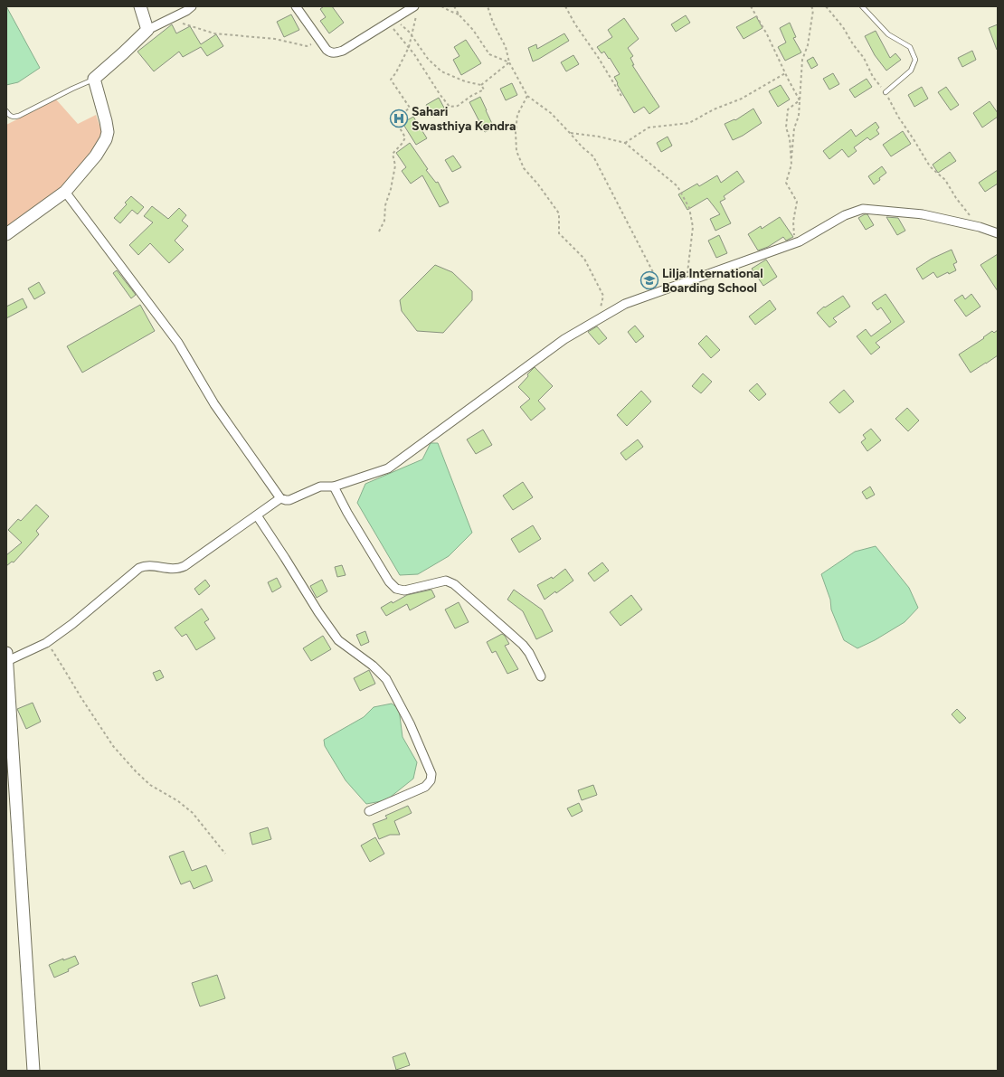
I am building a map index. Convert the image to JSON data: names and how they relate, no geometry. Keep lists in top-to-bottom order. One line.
{"places":{"hospital":["Sahari Swasthiya Kendra"],"school or university":["Lilja International Boarding School"]}}
